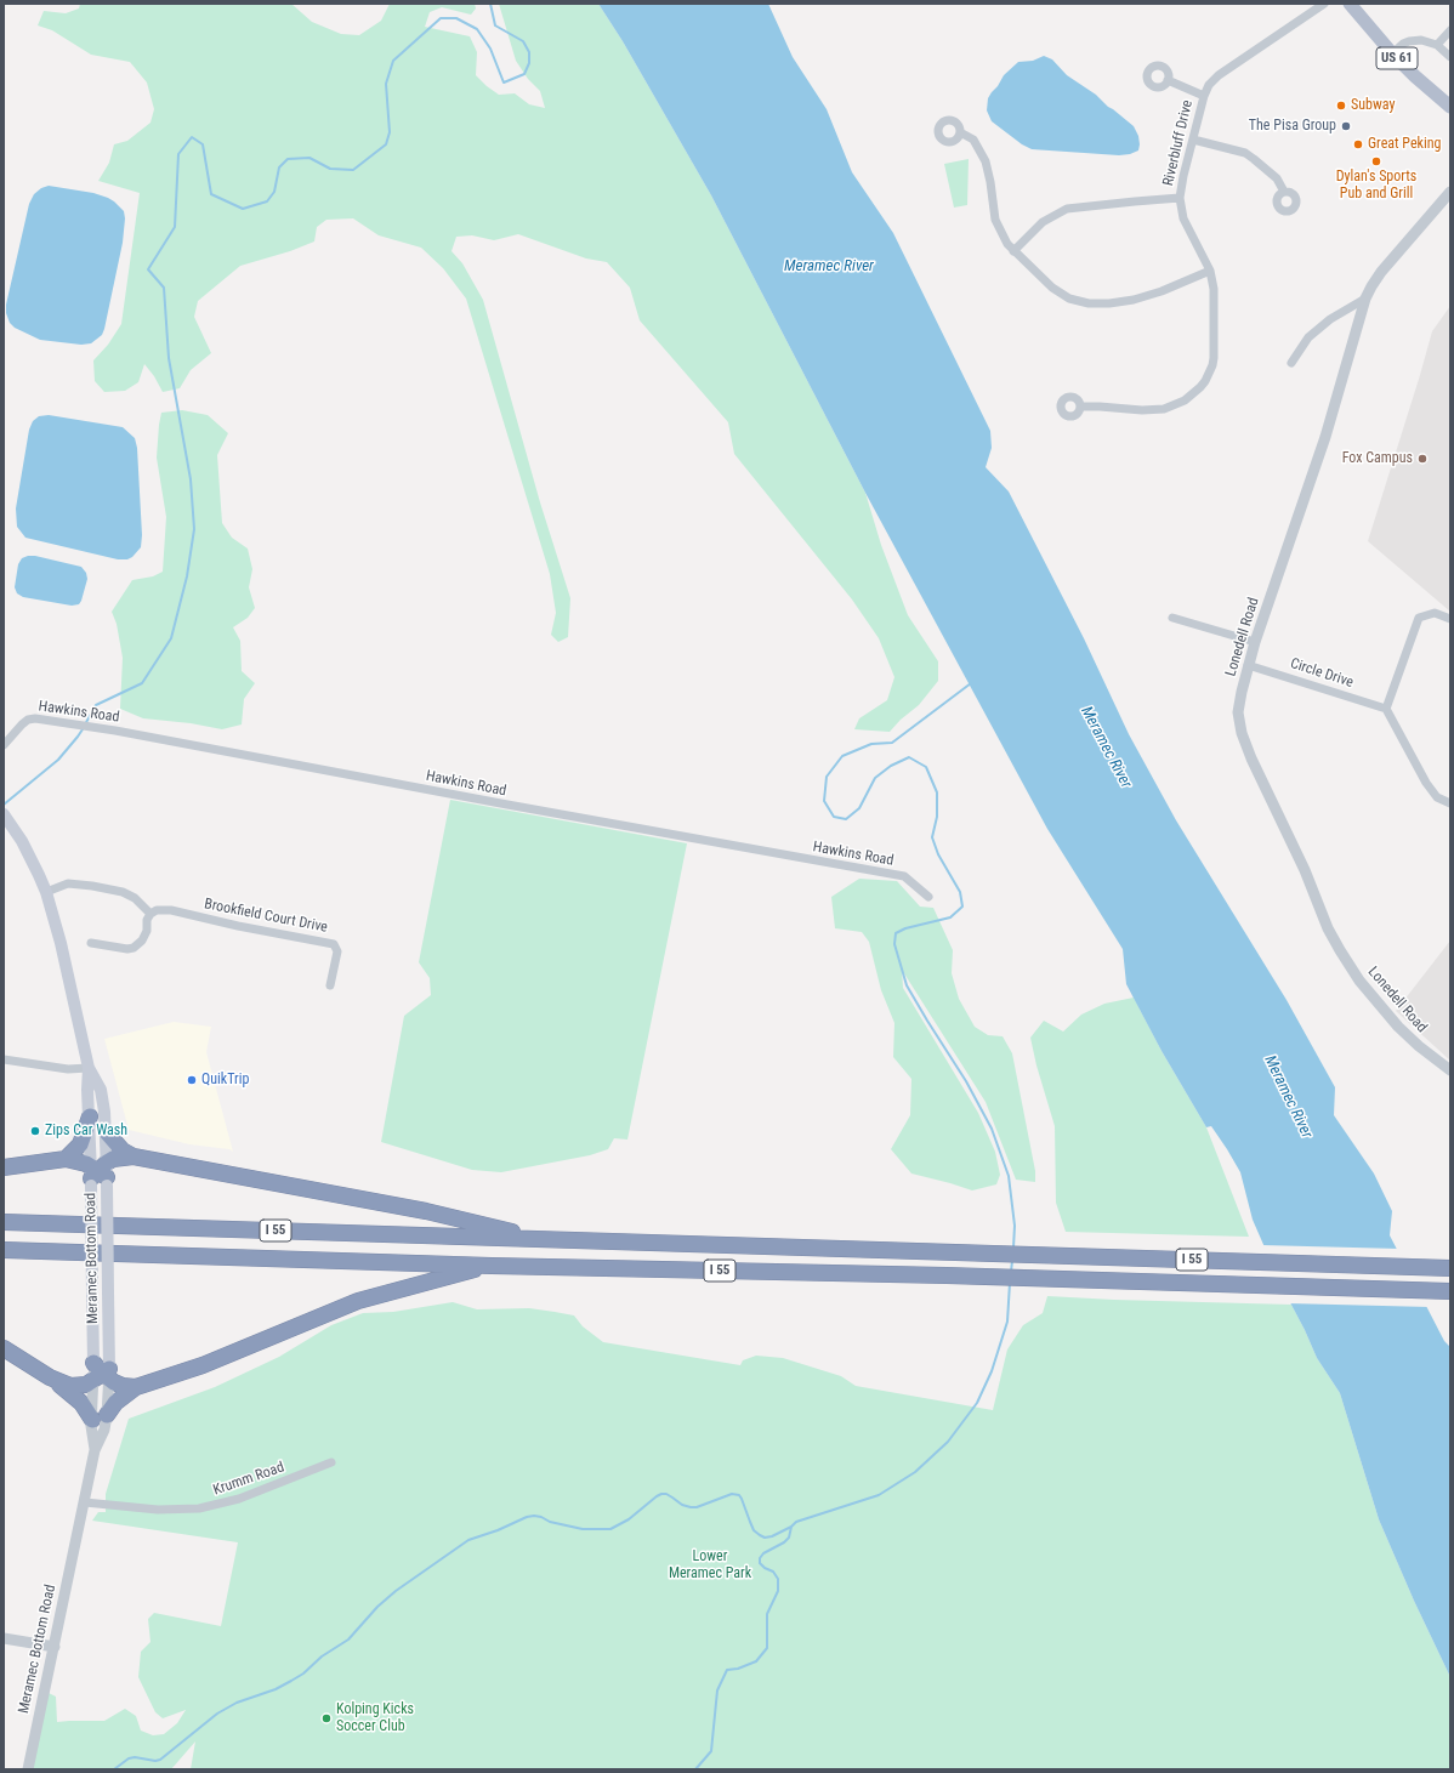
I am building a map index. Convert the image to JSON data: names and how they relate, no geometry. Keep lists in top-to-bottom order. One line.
{"streets":{"highway":["I 55"],"main road":["US 61","Meramec Bottom Road"],"street":["Riverbluff Drive","Lonedell Road","Circle Drive","Hawkins Road","Brookfield Court Drive","Krumm Road"]},"crossings":[["Lonedell Road","Circle Drive"],["Meramec Bottom Road","Krumm Road"]],"water":["Meramec River"],"parks":["Lower Meramec Park"],"places":["Subway","The Pisa Group","Great Peking","Dylan's Sports Pub and Grill","Fox Campus","QuikTrip","Zips Car Wash","Kolping Kicks Soccer Club"]}
